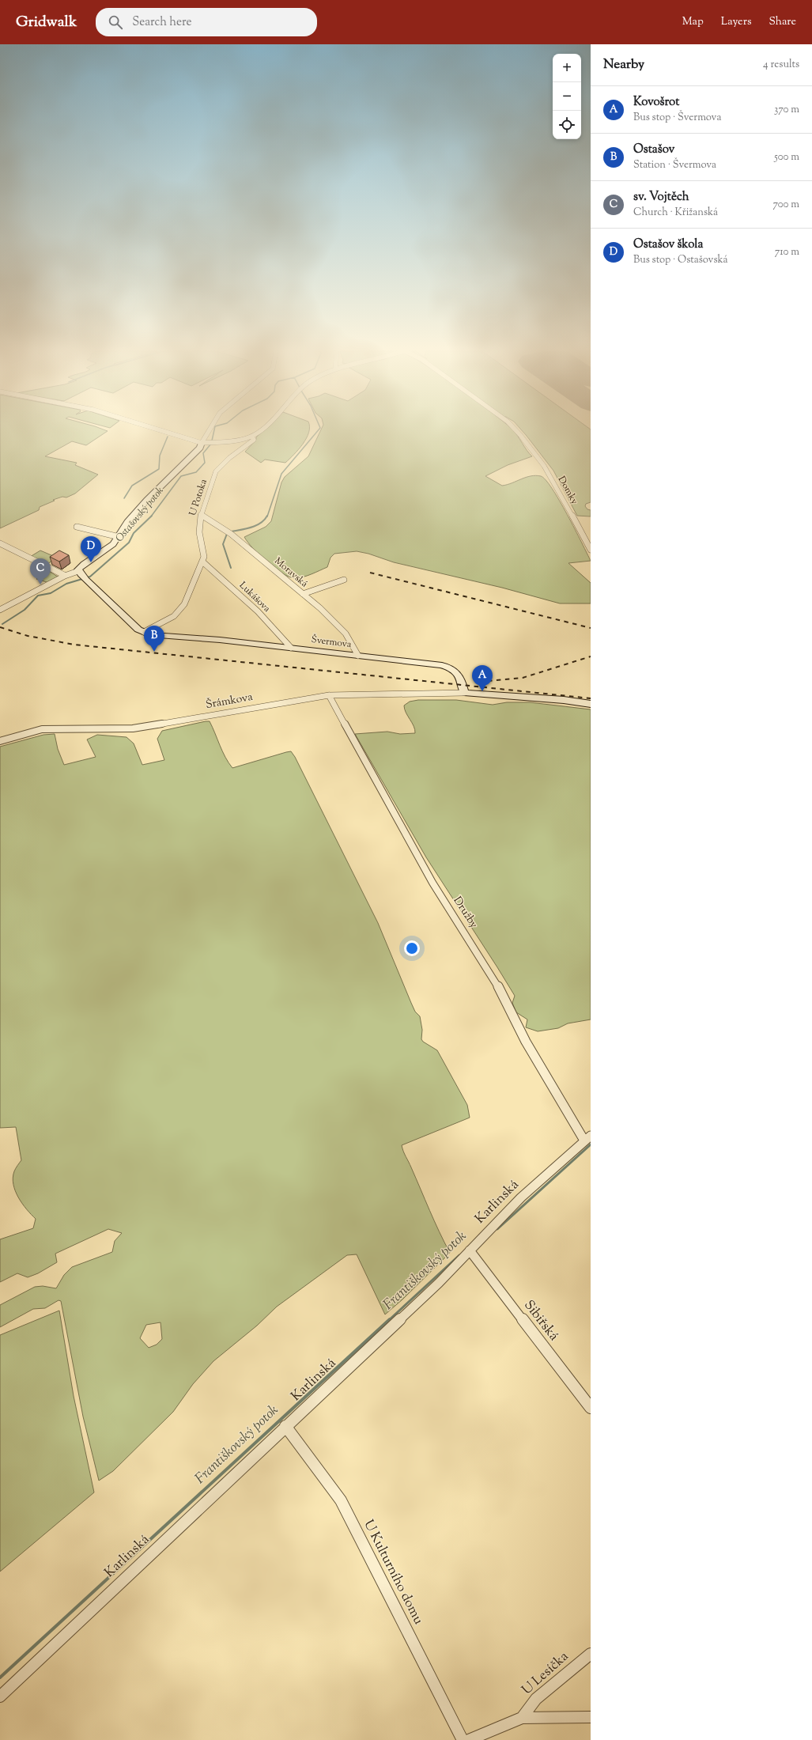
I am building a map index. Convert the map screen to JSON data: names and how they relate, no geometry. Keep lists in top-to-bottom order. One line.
{"streets":{"street":["Domky","U Potoka","Moravská","Lukášova","Švermova","Šrámkova","Družby","Karlinská","Sibiřská","U Kulturního domu","U Lesíčka"]},"crossings":[["U Potoka","Moravská"],["U Potoka","Lukášova"],["U Potoka","Švermova"],["Moravská","Švermova"],["Lukášova","Švermova"],["Švermova","Šrámkova"],["Šrámkova","Družby"],["Družby","Karlinská"],["Karlinská","Sibiřská"],["Karlinská","U Kulturního domu"]],"water":["Ostašovský potok","Františkovský potok"],"page":{"header":"Gridwalk","search":"Search here","nav":["Map","Layers","Share"],"heading":["Nearby","4 results"],"map_buttons":["+","−"],"list":[{"mark":"A","name":"Kovošrot","note":"Bus stop · Švermova","value":"370 m"},{"mark":"B","name":"Ostašov","note":"Station · Švermova","value":"500 m"},{"mark":"C","name":"sv. Vojtěch","note":"Church · Křižanská","value":"700 m"},{"mark":"D","name":"Ostašov škola","note":"Bus stop · Ostašovská","value":"710 m"}],"pins":["D","C","B","A"]}}
